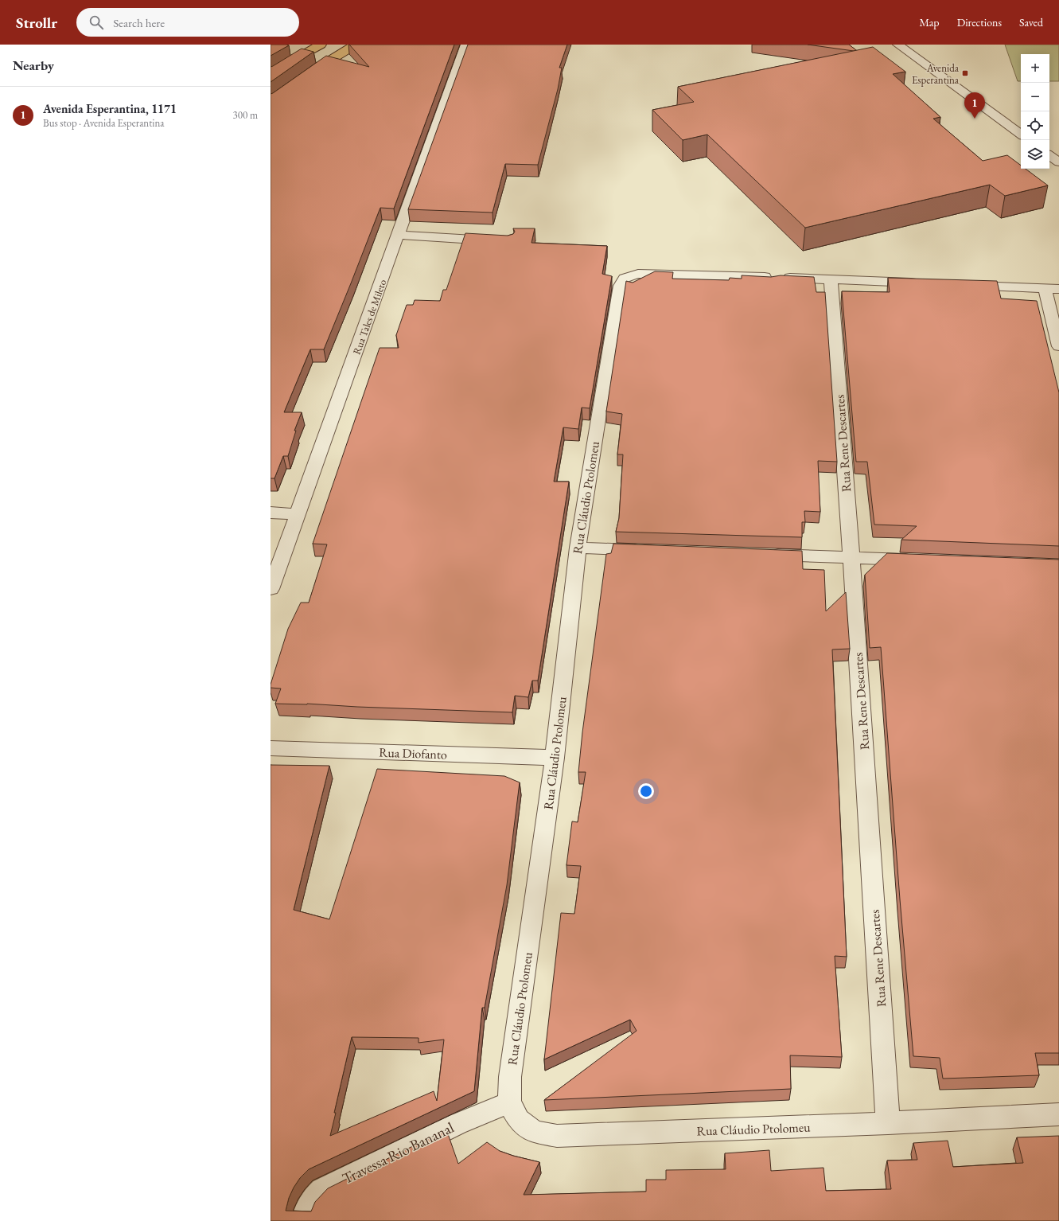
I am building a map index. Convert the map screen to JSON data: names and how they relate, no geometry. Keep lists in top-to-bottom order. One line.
{"streets":{"street":["Rua Tales de Mileto","Rua Rene Descartes","Rua Cláudio Ptolomeu","Rua Diofanto","Travessa Rio Bananal"]},"crossings":[["Rua Rene Descartes","Rua Cláudio Ptolomeu"],["Rua Cláudio Ptolomeu","Rua Diofanto"],["Rua Cláudio Ptolomeu","Travessa Rio Bananal"]],"places":{"transit":["Avenida Esperantina"]},"page":{"header":"Strollr","search":"Search here","nav":["Map","Directions","Saved"],"heading":"Nearby","map_buttons":["+","−"],"list":[{"mark":"1","name":"Avenida Esperantina, 1171","note":"Bus stop · Avenida Esperantina","value":"300 m"}],"pins":"1"}}
